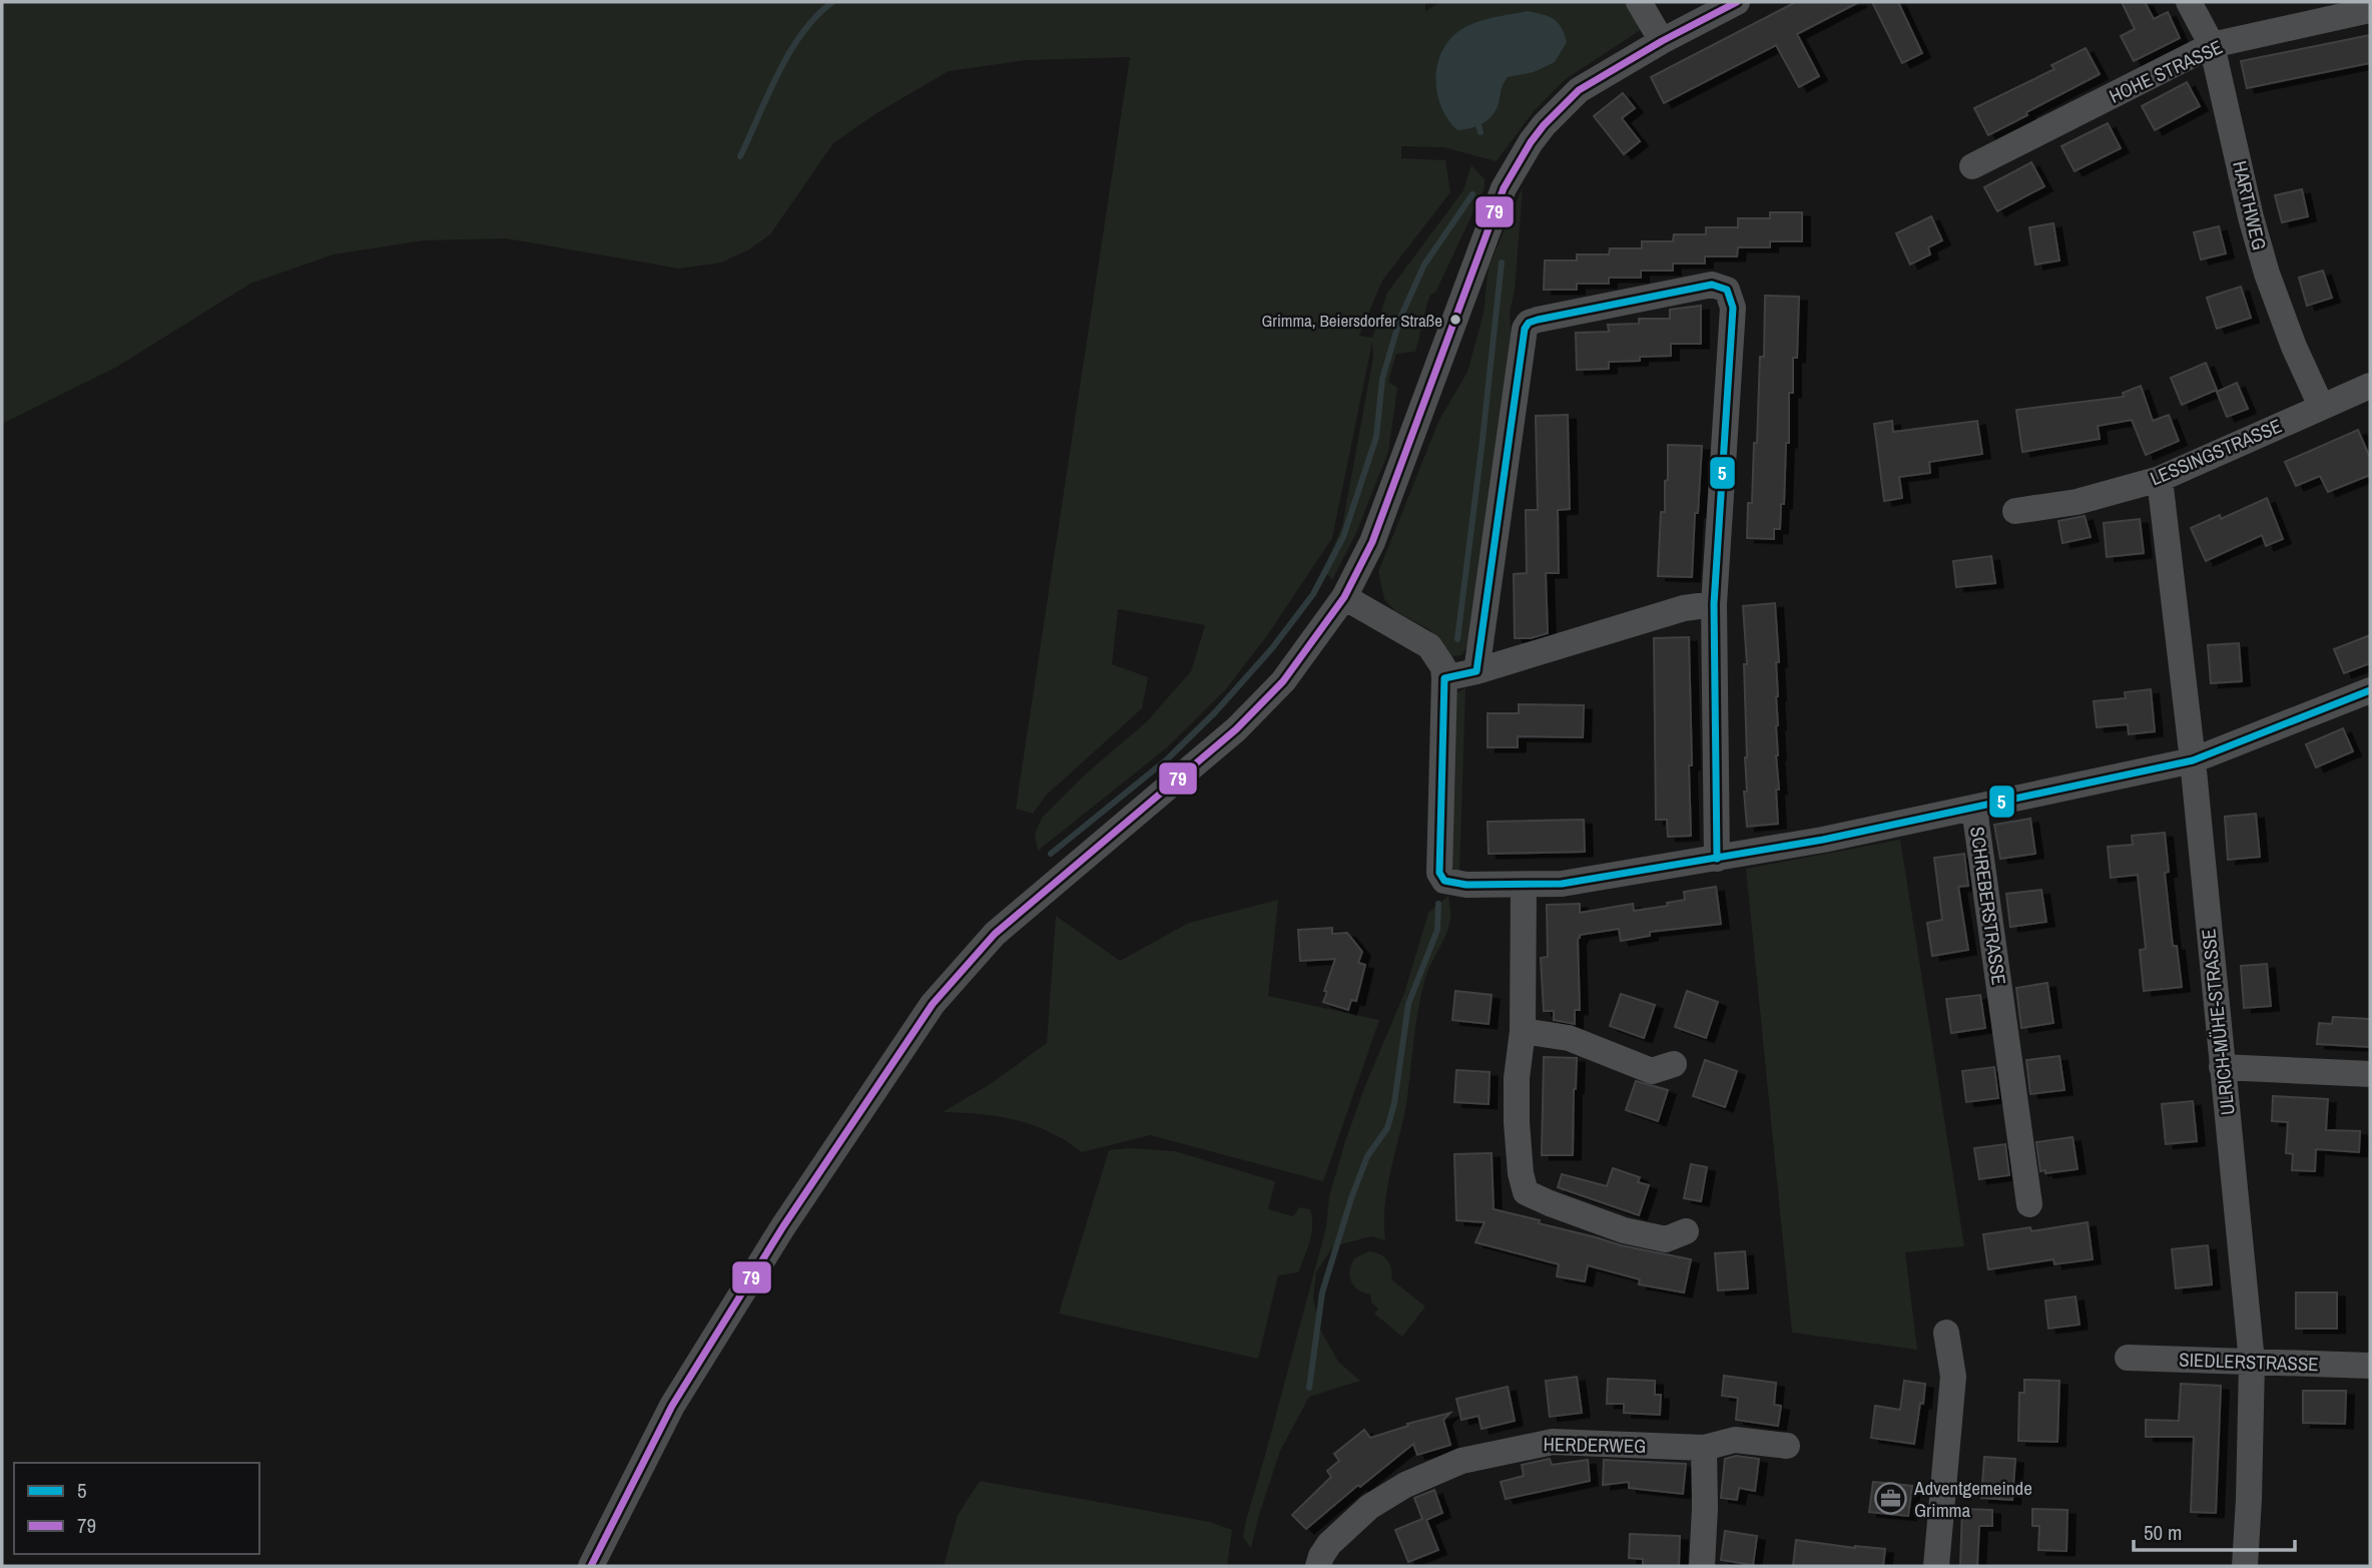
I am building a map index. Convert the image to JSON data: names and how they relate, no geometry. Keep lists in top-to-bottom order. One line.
{"streets":{"street":["HOHE STRASSE","HARTHWEG","LESSINGSTRASSE","SCHREBERSTRASSE","ULRICH-MÜHE-STRASSE","SIEDLERSTRASSE","HERDERWEG"]},"crossings":[["HOHE STRASSE","HARTHWEG"],["HARTHWEG","LESSINGSTRASSE"],["LESSINGSTRASSE","ULRICH-MÜHE-STRASSE"],["SCHREBERSTRASSE","ULRICH-MÜHE-STRASSE"],["ULRICH-MÜHE-STRASSE","SIEDLERSTRASSE"]],"places":{"other":["Grimma, Beiersdorfer Straße"],"office":["Adventgemeinde Grimma"]},"lines":["transit line 79","transit line 5"],"legend":["5","79"],"scale_bar":"50 m"}
